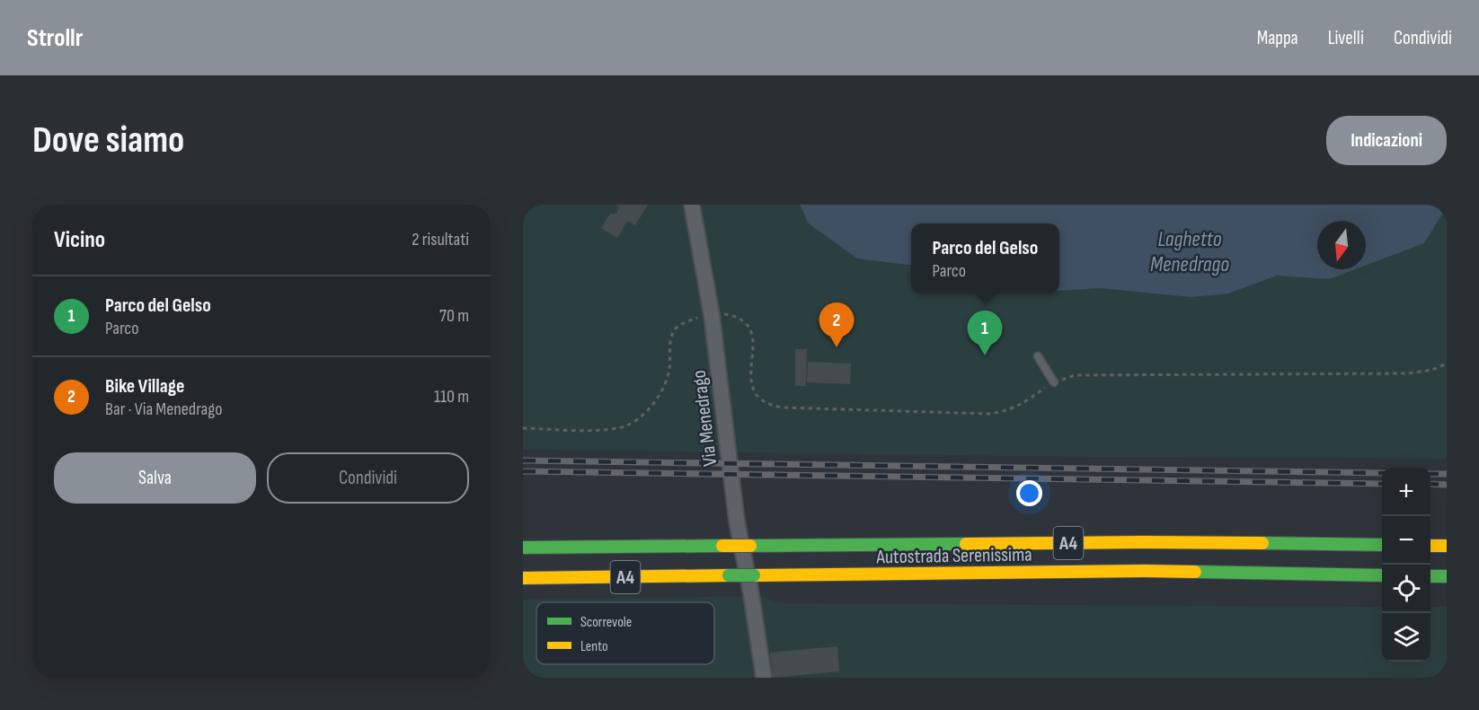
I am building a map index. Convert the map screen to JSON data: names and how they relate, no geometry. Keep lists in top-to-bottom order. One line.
{"streets":{"highway":["A4","Autostrada Serenissima"],"street":["Via Menedrago"]},"water":["Laghetto Menedrago"],"legend":["Scorrevole","Lento"],"north":"bottom","page":{"header":"Strollr","nav":["Mappa","Livelli","Condividi"],"buttons":["Indicazioni",["Salva","Condividi"]],"title":"Dove siamo","heading":["Vicino","2 risultati"],"popup":["Parco del Gelso","Parco"],"list":[{"mark":"1","name":"Parco del Gelso","note":"Parco","value":"70 m"},{"mark":"2","name":"Bike Village","note":"Bar · Via Menedrago","value":"110 m"}],"pins":["2","1"],"map_buttons":["+","−"]}}
